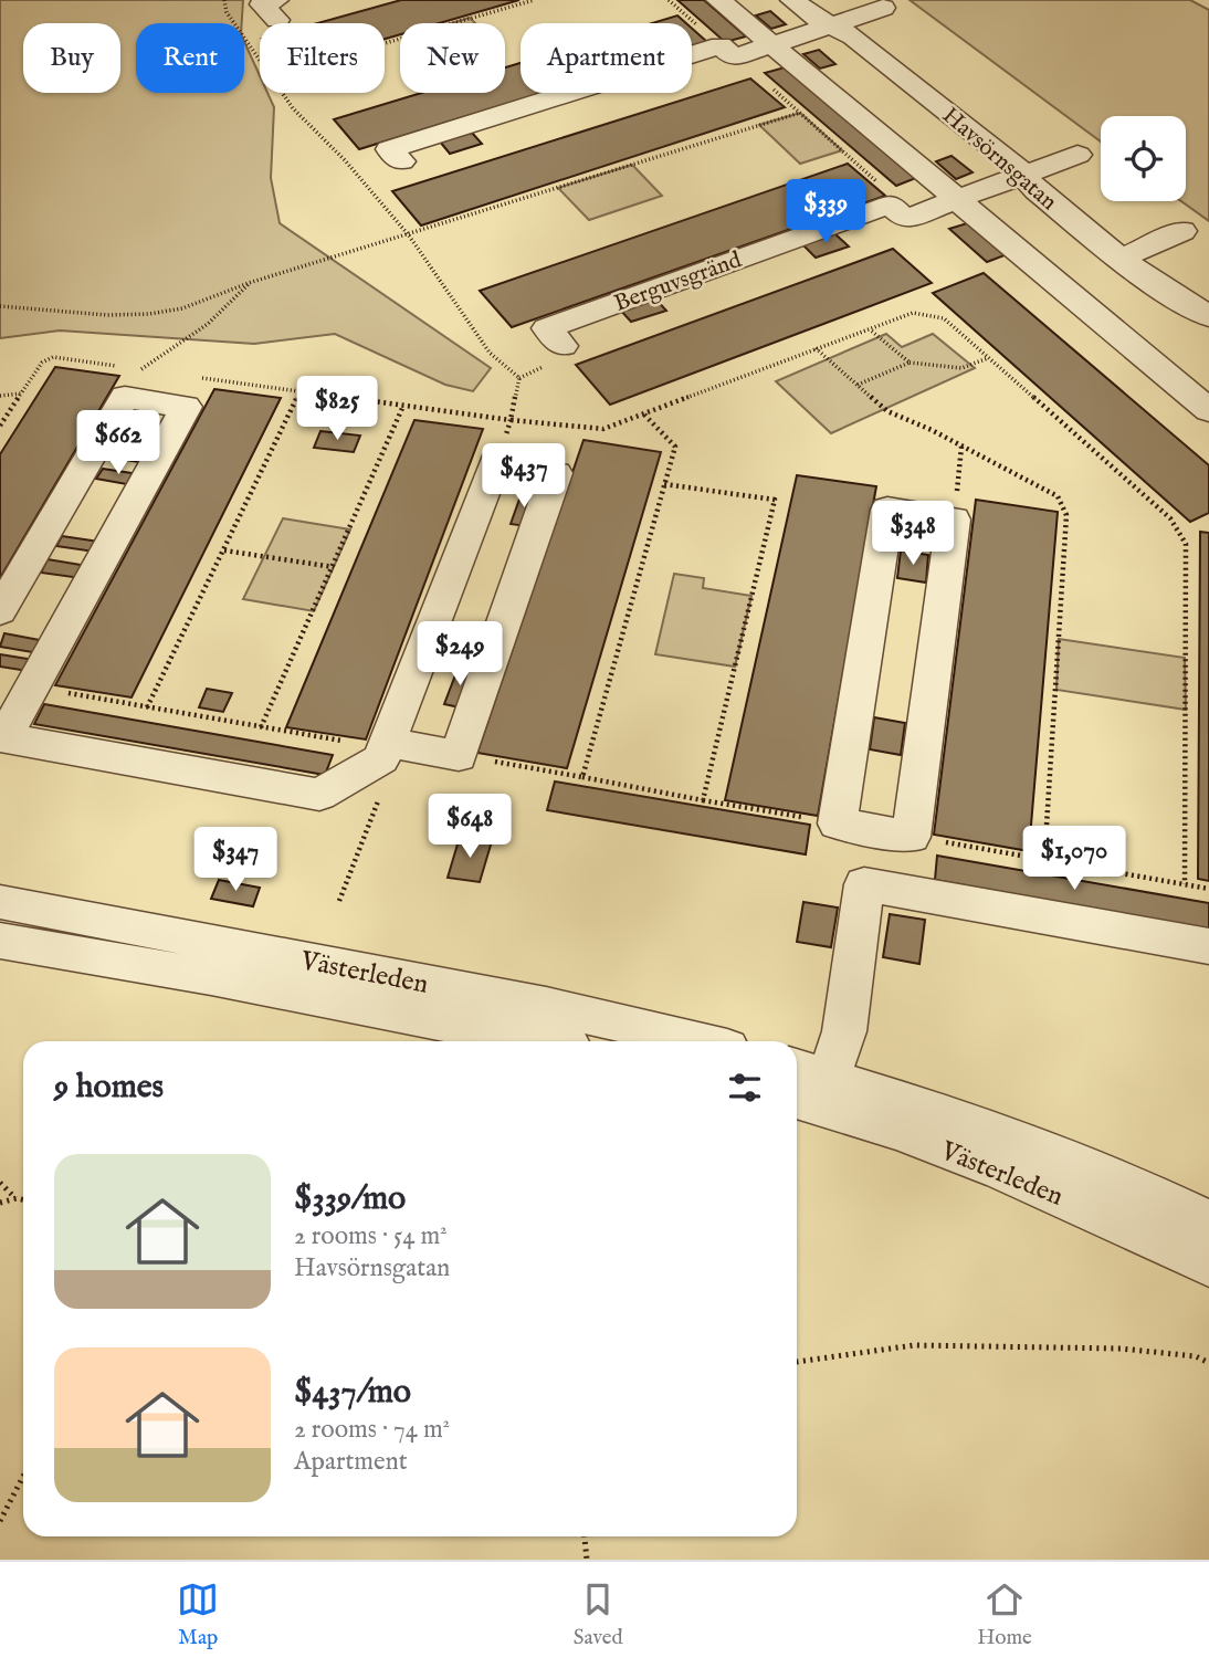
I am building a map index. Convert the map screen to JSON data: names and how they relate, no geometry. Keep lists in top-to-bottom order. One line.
{"streets":{"street":["Havsörnsgatan","Berguvsgränd","Västerleden"]},"page":{"chip":["Buy","Rent","Filters","New","Apartment"],"price":["$339","$825","$662","$437","$348","$249","$648","$1,070","$347"],"heading":"9 homes","list":[{"name":"$339/mo","note":"2 rooms · 54 m² · Havsörnsgatan"},{"name":"$437/mo","note":"2 rooms · 74 m² · Apartment"}],"tabs":["Map","Saved","Home"]}}
